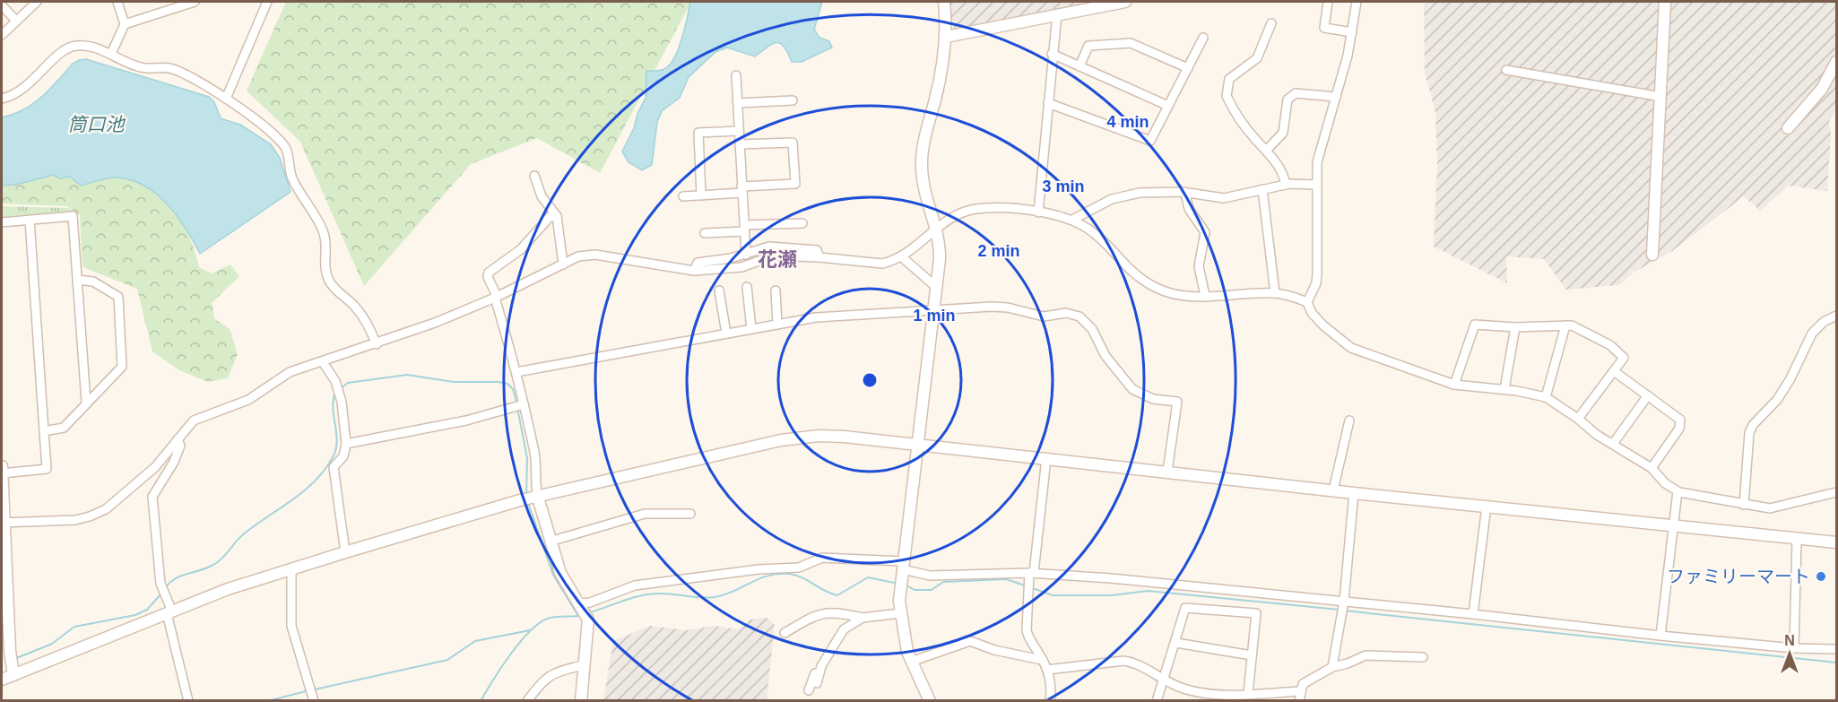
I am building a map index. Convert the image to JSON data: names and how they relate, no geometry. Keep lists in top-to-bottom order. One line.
{"districts":["花瀬"],"water":["筒口池"],"places":["ファミリーマート"],"north":"top","rings":["4 min","3 min","2 min","1 min"]}
